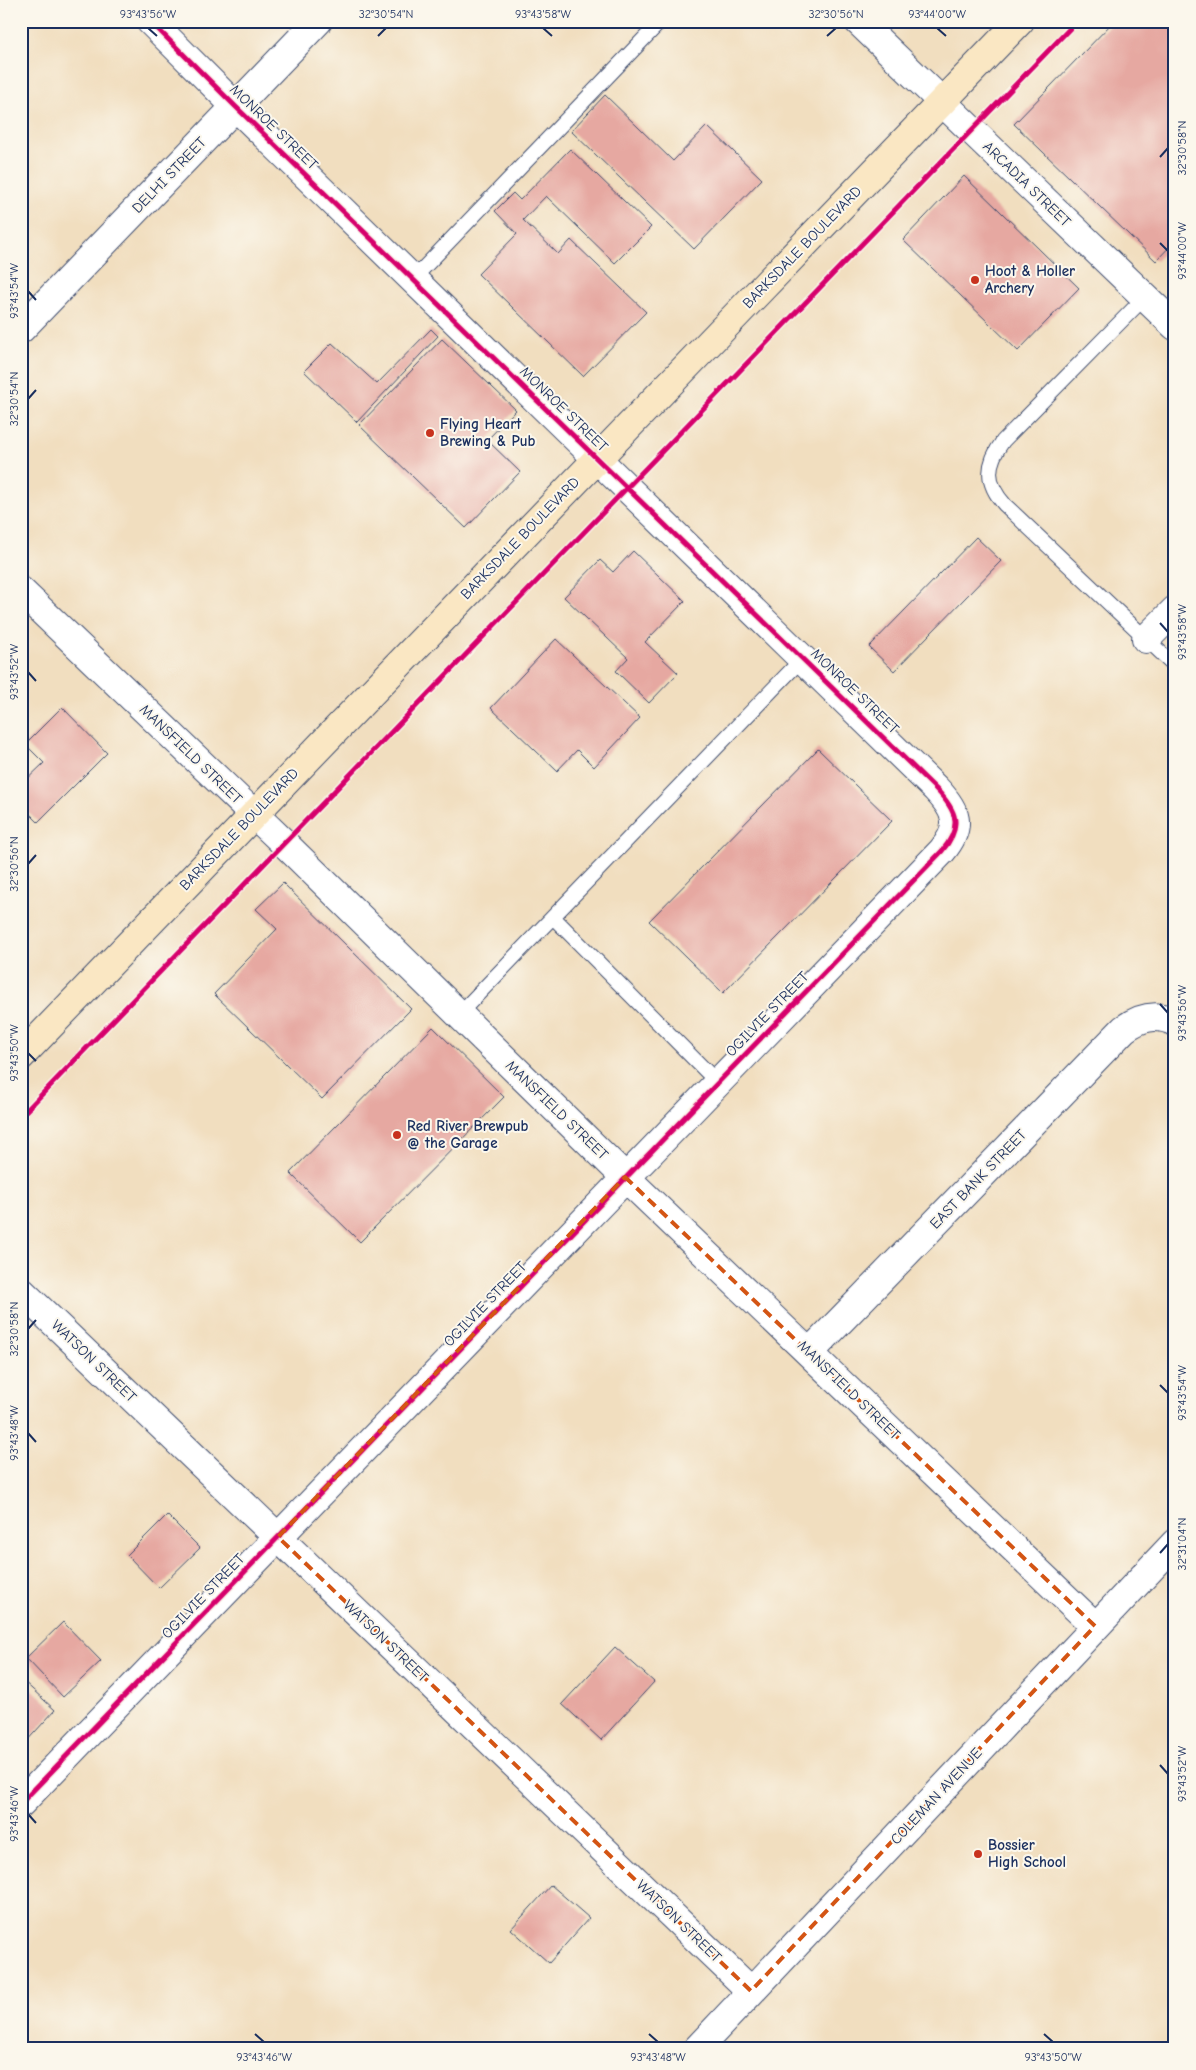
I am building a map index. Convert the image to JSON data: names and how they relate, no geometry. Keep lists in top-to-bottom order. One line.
{"streets":{"main road":["BARKSDALE BOULEVARD"],"street":["MONROE STREET","DELHI STREET","ARCADIA STREET","MANSFIELD STREET","OGILVIE STREET","EAST BANK STREET","WATSON STREET","COLEMAN AVENUE"]},"crossings":[["MONROE STREET","DELHI STREET"],["MONROE STREET","BARKSDALE BOULEVARD"],["MONROE STREET","OGILVIE STREET"],["ARCADIA STREET","BARKSDALE BOULEVARD"],["BARKSDALE BOULEVARD","MANSFIELD STREET"],["MANSFIELD STREET","OGILVIE STREET"],["MANSFIELD STREET","EAST BANK STREET"],["MANSFIELD STREET","COLEMAN AVENUE"],["OGILVIE STREET","WATSON STREET"],["WATSON STREET","COLEMAN AVENUE"]],"places":["Hoot & Holler Archery","Flying Heart Brewing & Pub","Red River Brewpub @ the Garage","Bossier High School"],"coordinates":["93°43'56\"W","32°30'54\"N","93°43'58\"W","32°30'56\"N","93°44'00\"W","32°30'58\"N","93°43'54\"W","93°43'52\"W","93°43'50\"W","93°43'48\"W","32°31'04\"N","93°43'46\"W"]}
